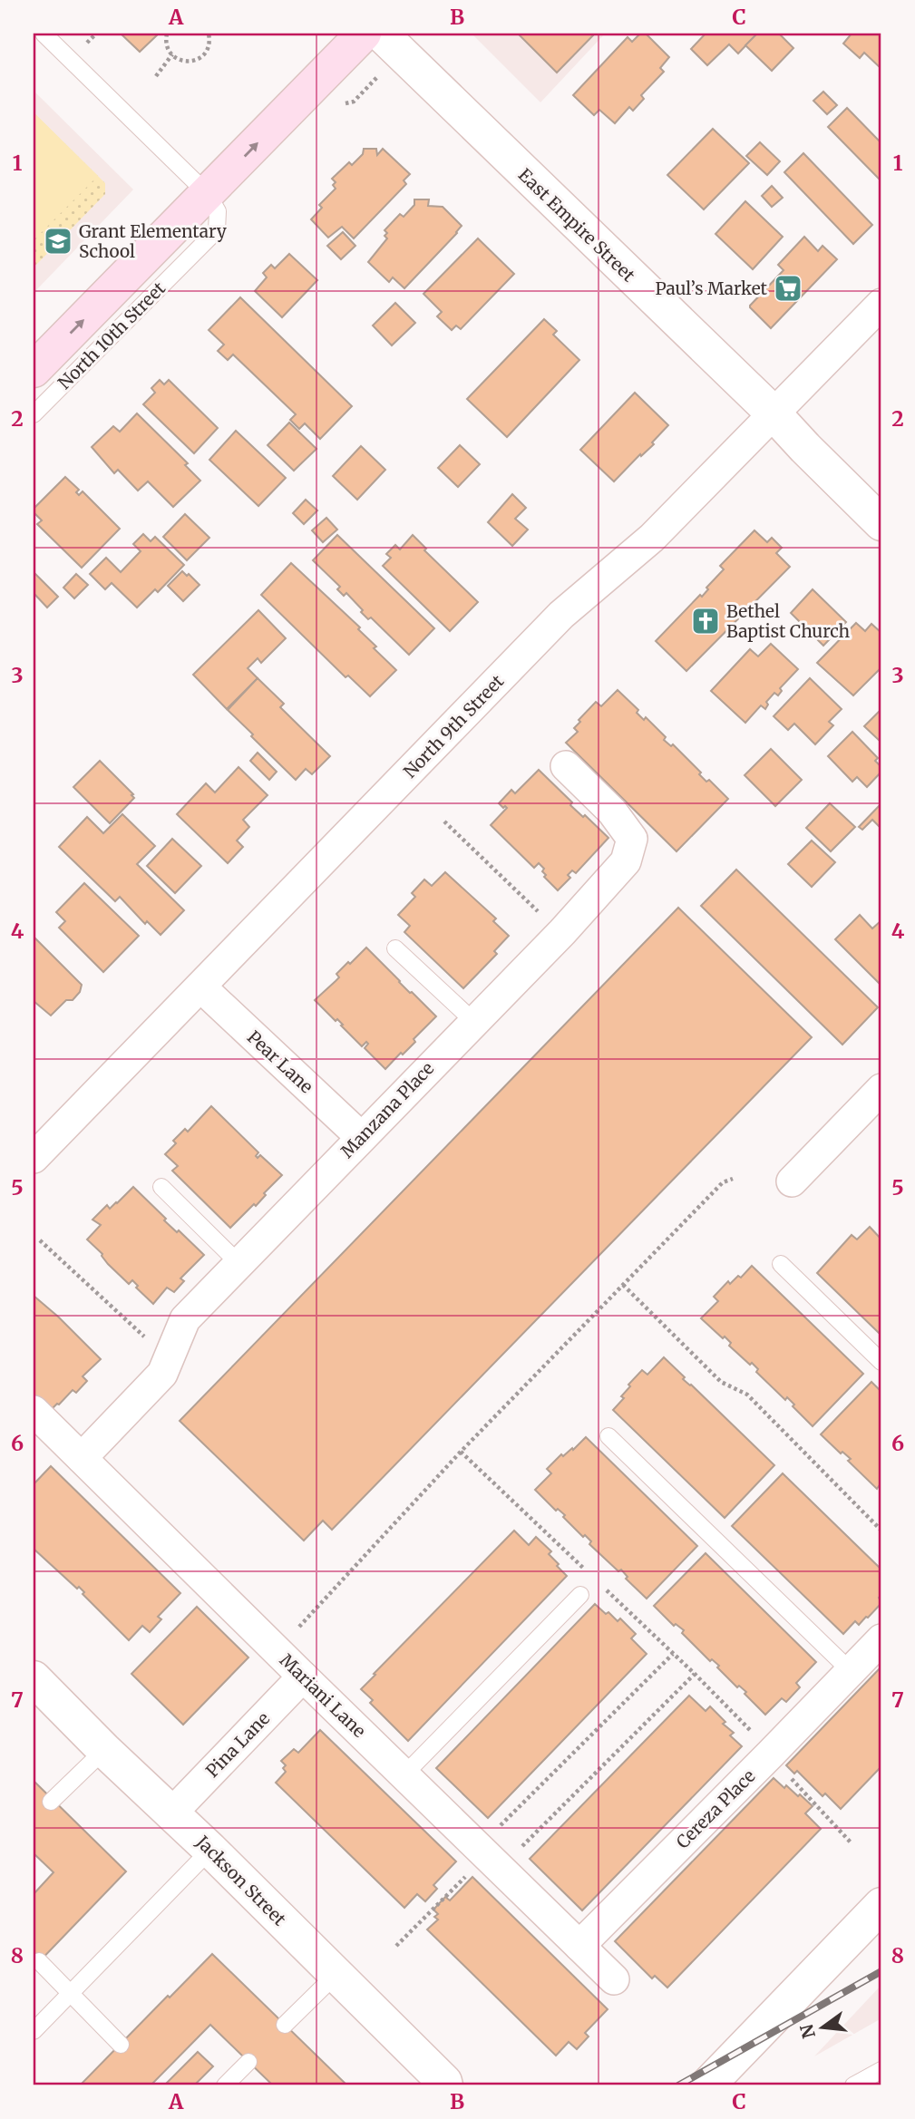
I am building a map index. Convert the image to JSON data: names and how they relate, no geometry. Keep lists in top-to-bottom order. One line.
{"streets":{"main road":["North 10th Street"],"street":["East Empire Street","North 9th Street","Pear Lane","Manzana Place","Mariani Lane","Pina Lane","Cereza Place","Jackson Street"]},"crossings":[["East Empire Street","North 9th Street"],["North 9th Street","Pear Lane"],["Pear Lane","Manzana Place"],["Manzana Place","Mariani Lane"],["Mariani Lane","Pina Lane"],["Mariani Lane","Cereza Place"],["Pina Lane","Jackson Street"]],"one_way":["North 10th Street"],"places":{"school or university":["Grant Elementary School"],"supermarket":["Paul’s Market"],"church":["Bethel Baptist Church"]},"north":"left","grid":{"columns":["A","B","C"],"rows":["1","2","3","4","5","6","7","8"]}}
